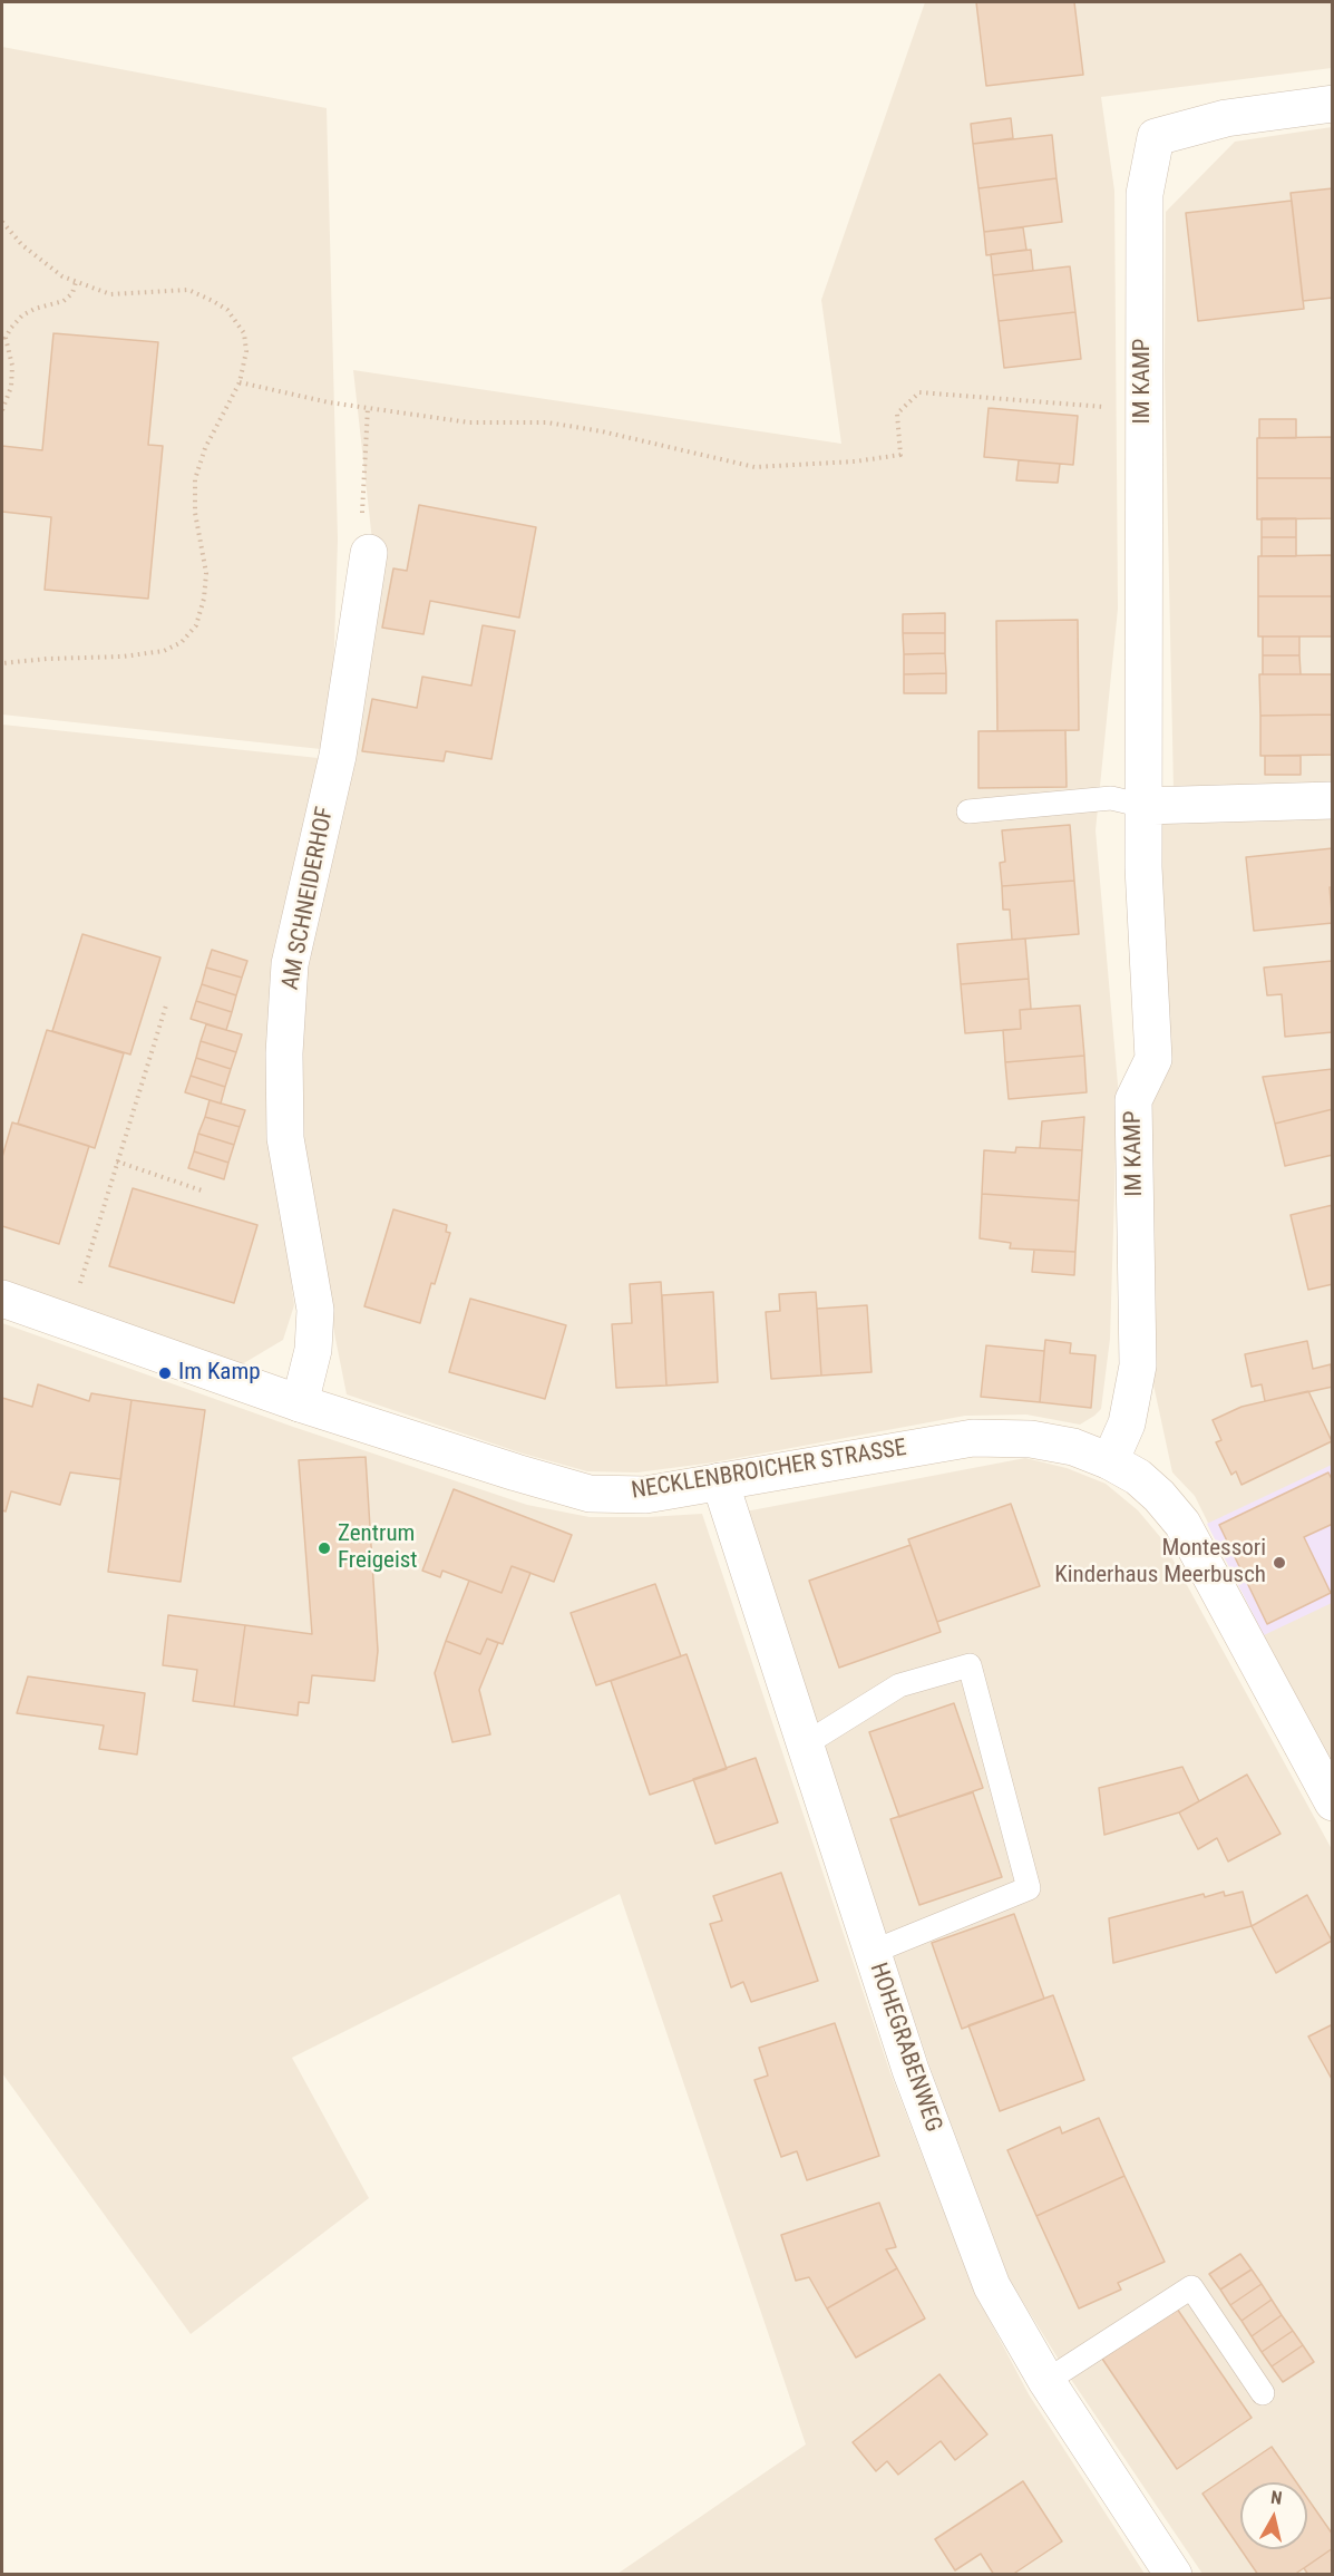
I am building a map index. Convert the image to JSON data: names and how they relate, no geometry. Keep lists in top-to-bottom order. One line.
{"streets":{"street":["IM KAMP","AM SCHNEIDERHOF","NECKLENBROICHER STRASSE","HOHEGRABENWEG"]},"crossings":[["IM KAMP","NECKLENBROICHER STRASSE"],["AM SCHNEIDERHOF","NECKLENBROICHER STRASSE"],["NECKLENBROICHER STRASSE","HOHEGRABENWEG"]],"places":["Im Kamp","Zentrum Freigeist","Montessori Kinderhaus Meerbusch"],"north":"top"}
